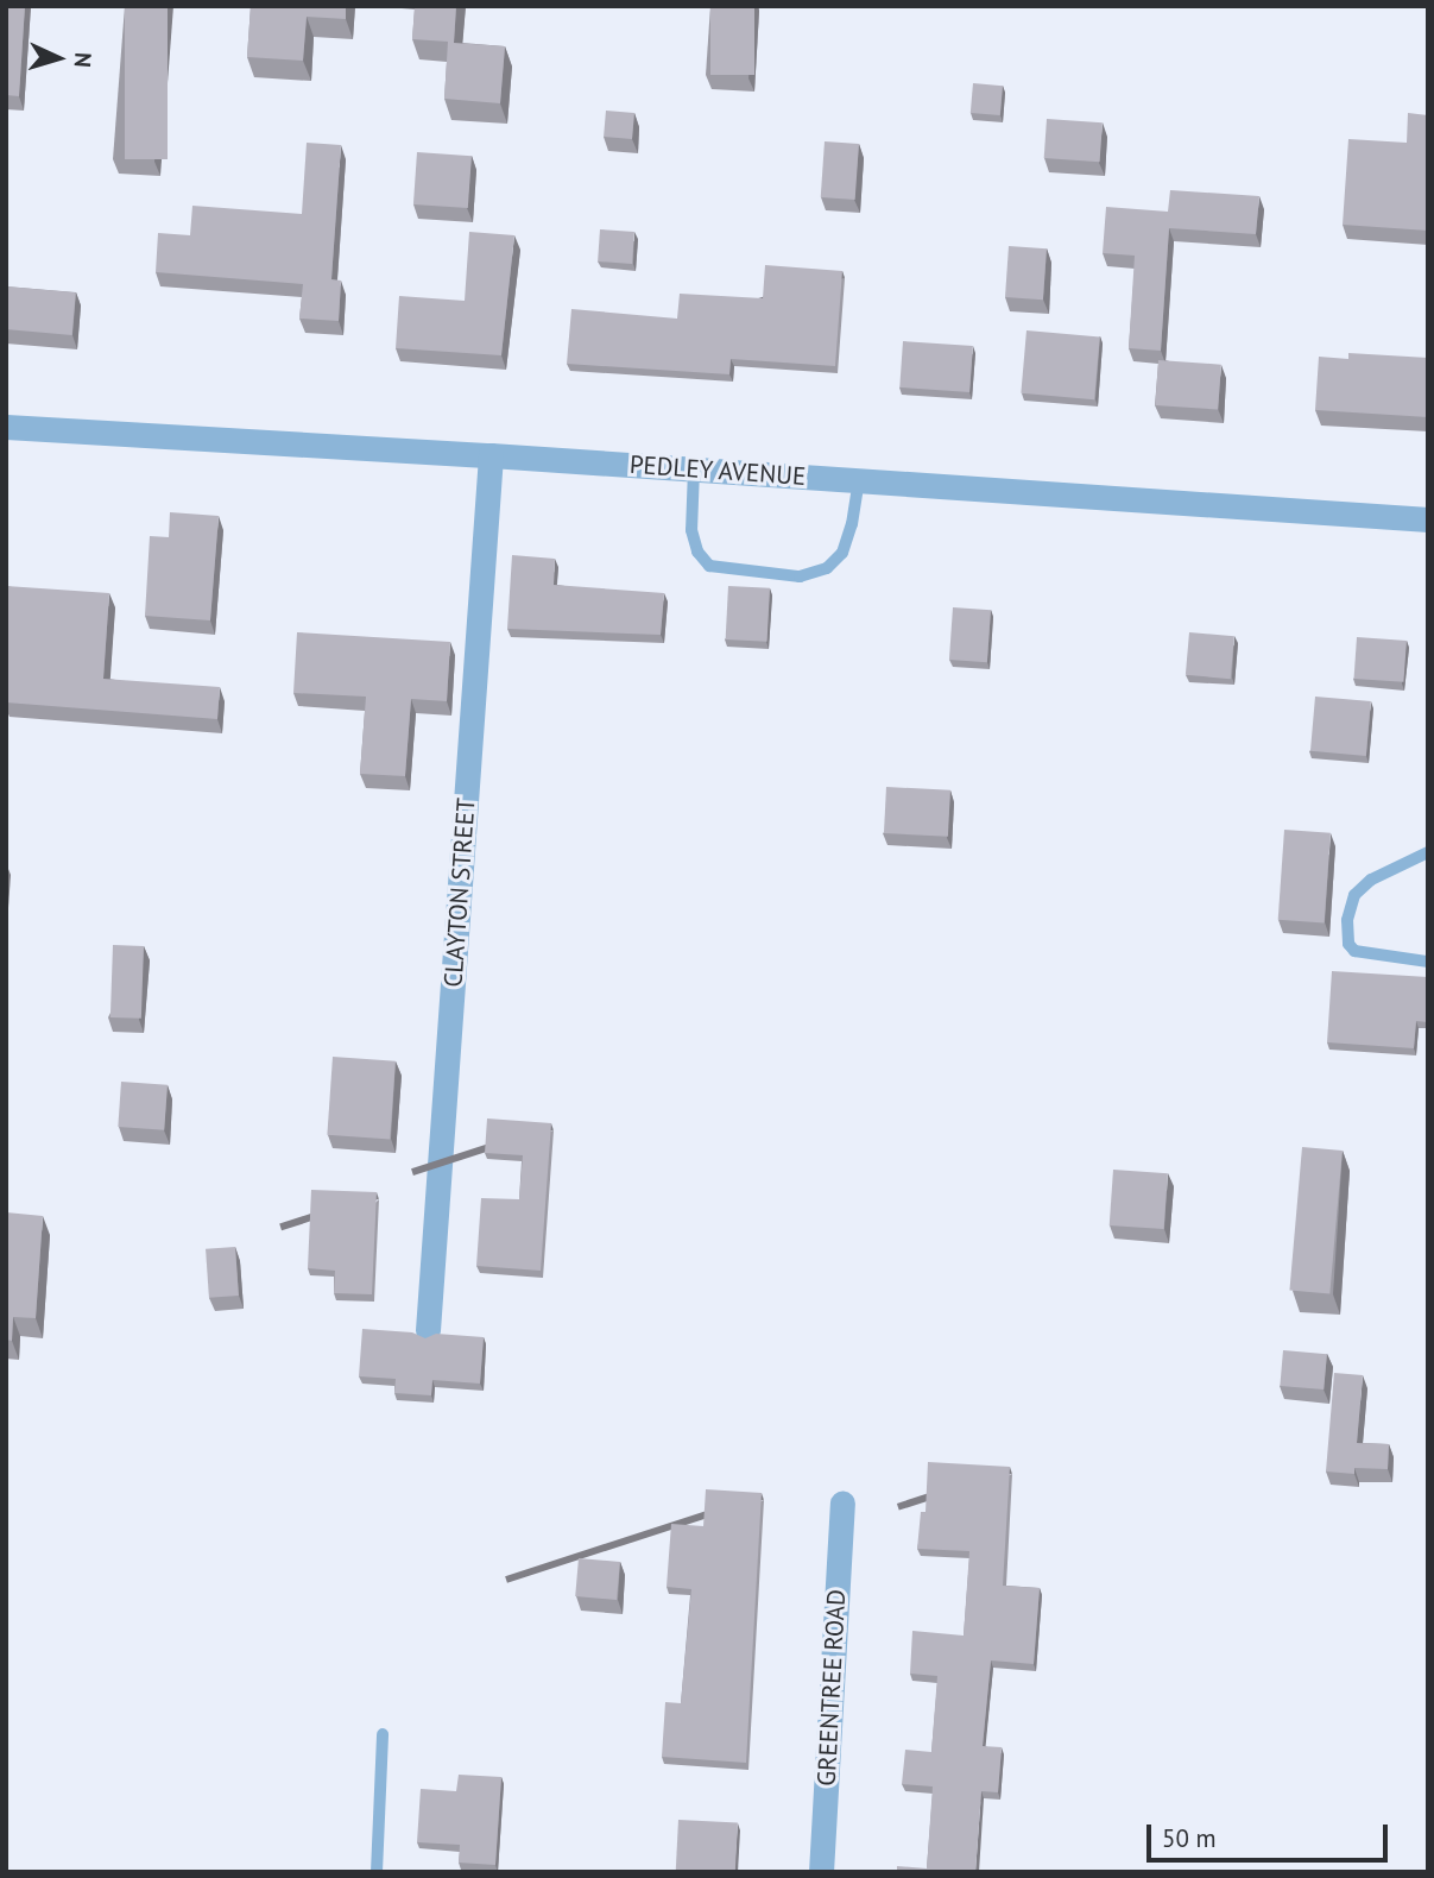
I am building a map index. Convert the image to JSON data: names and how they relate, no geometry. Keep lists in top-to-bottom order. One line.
{"streets":{"street":["PEDLEY AVENUE","CLAYTON STREET","GREENTREE ROAD"]},"crossings":[["PEDLEY AVENUE","CLAYTON STREET"]],"scale_bar":"50 m","north":"right"}
